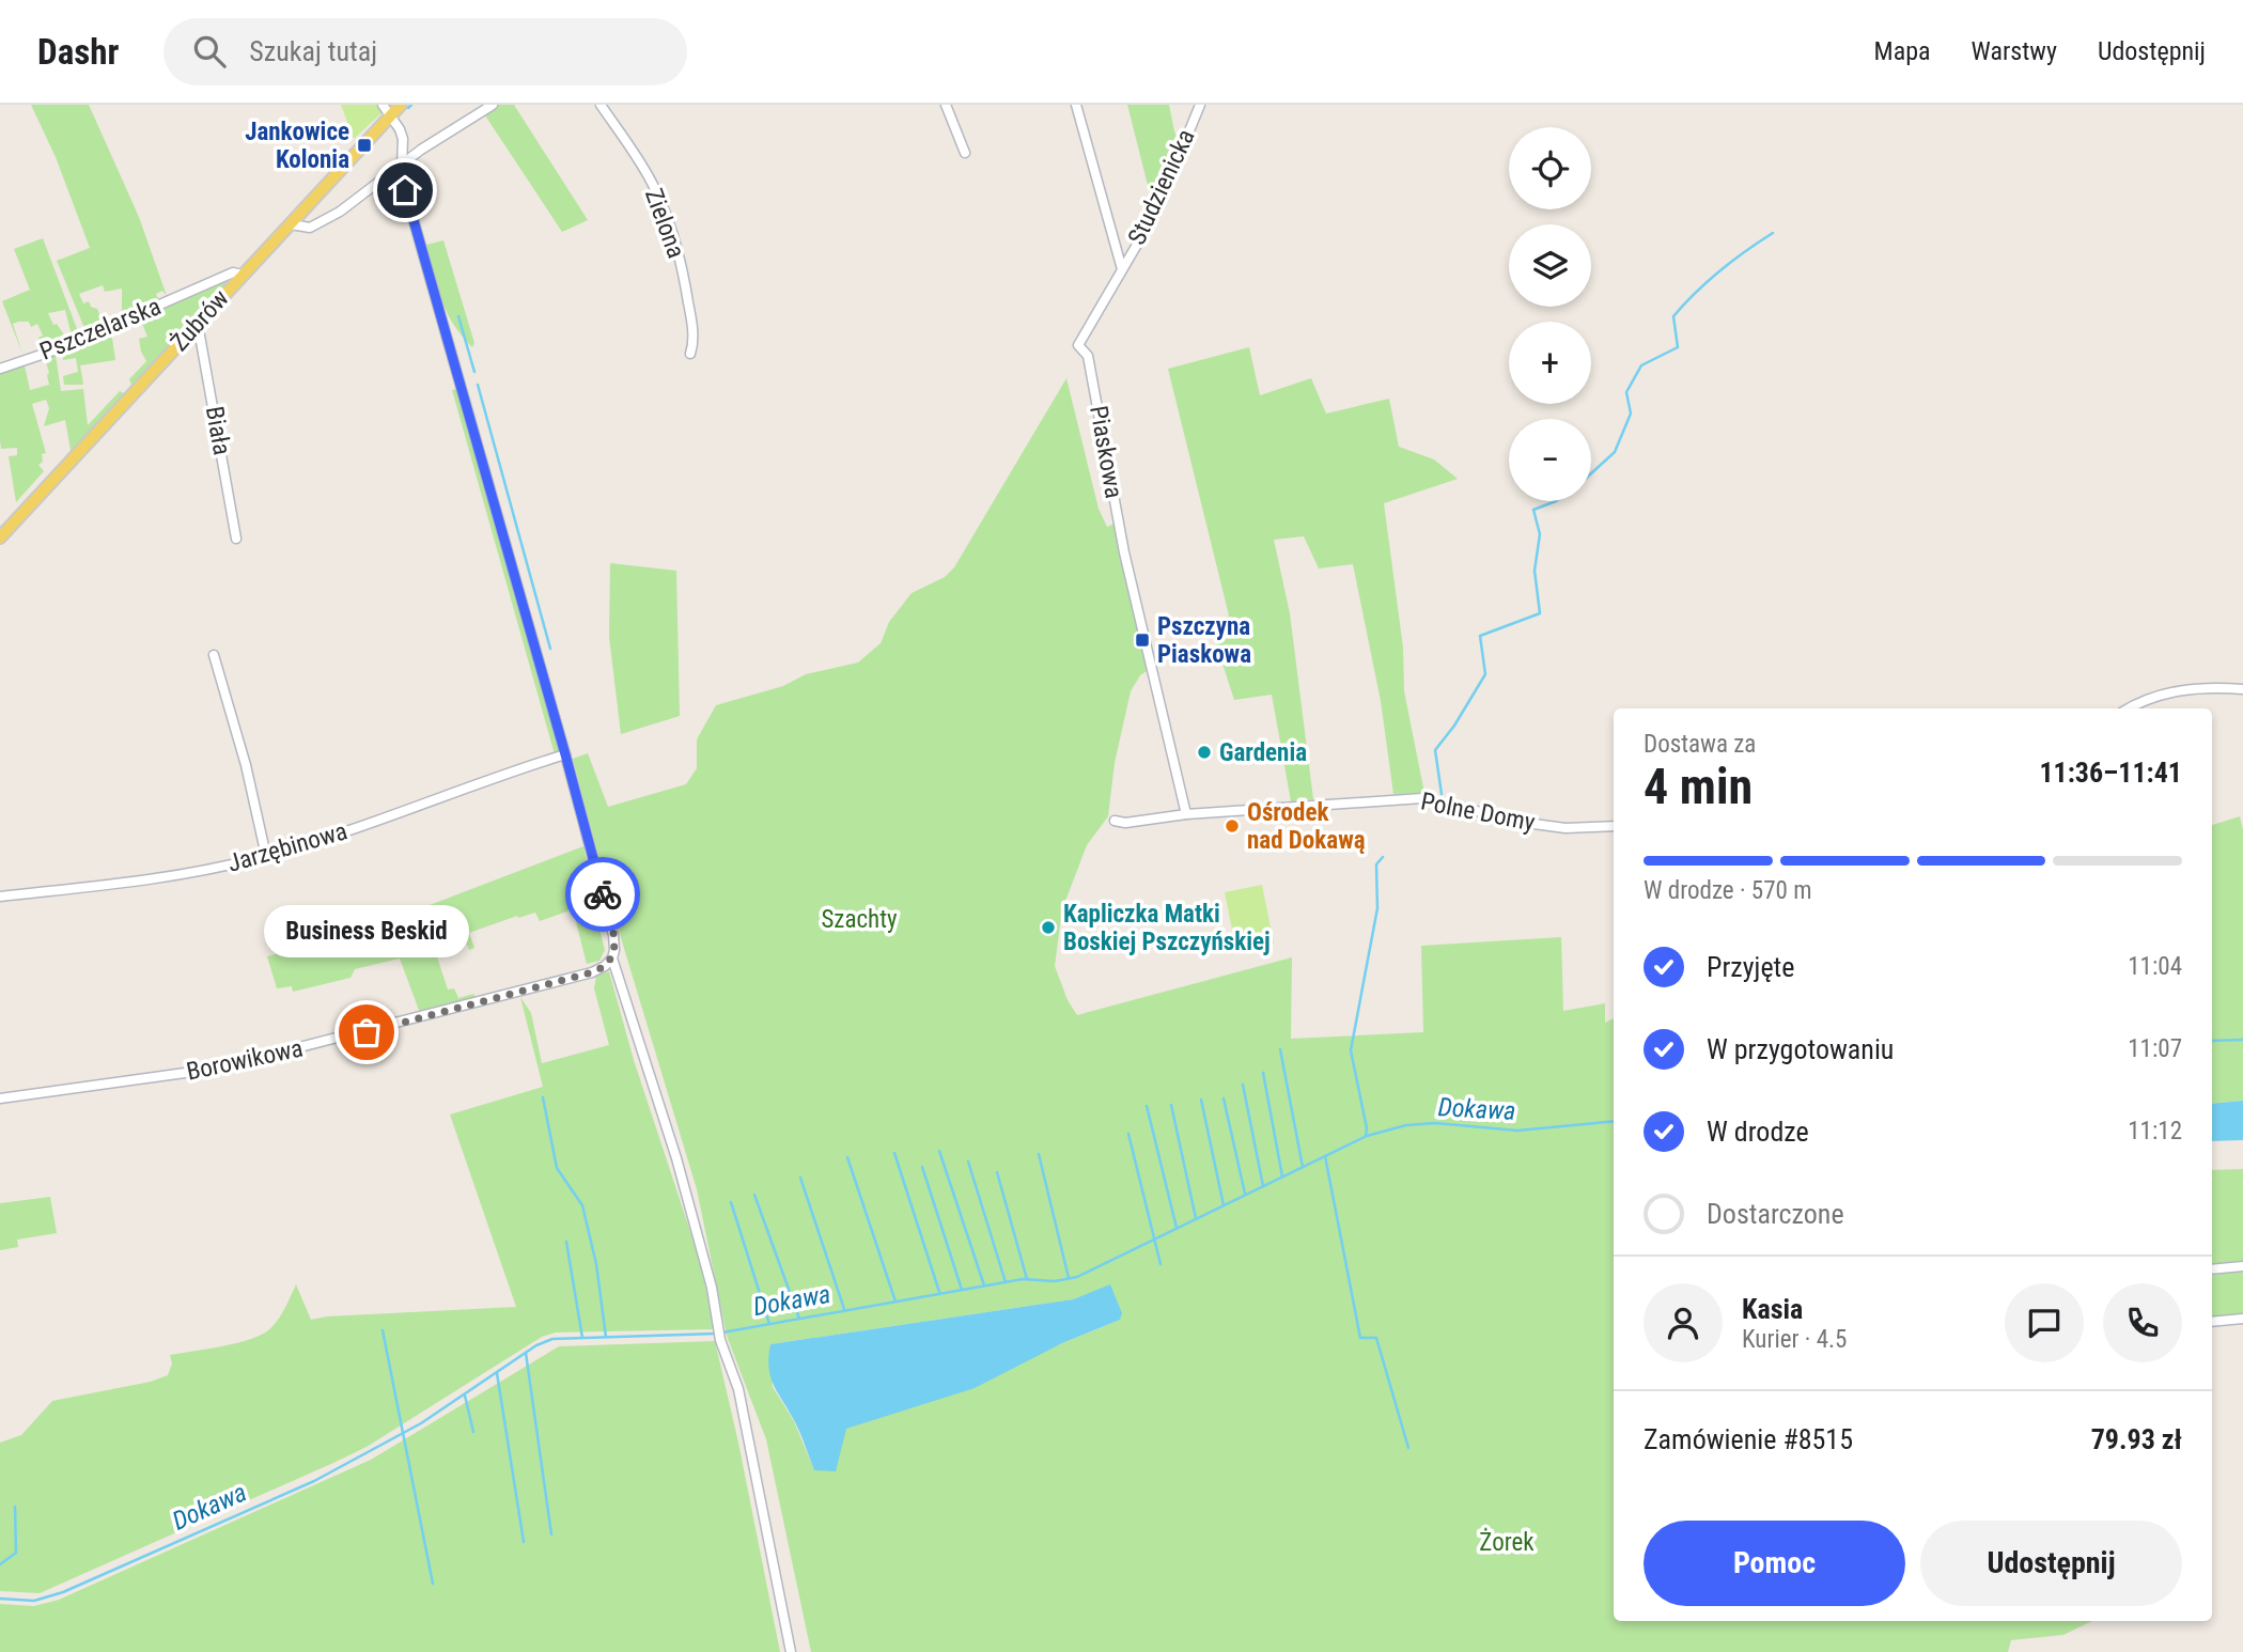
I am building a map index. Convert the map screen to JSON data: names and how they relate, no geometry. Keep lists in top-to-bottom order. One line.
{"streets":{"main road":["Żubrów"],"street":["Studzienicka","Zielona","Pszczelarska","Biała","Piaskowa","Polne Domy","Jarzębinowa","Borowikowa"]},"crossings":[["Studzienicka","Piaskowa"],["Żubrów","Pszczelarska"],["Żubrów","Biała"],["Piaskowa","Polne Domy"]],"water":["Dokawa"],"parks":["Szachty","Żorek"],"places":{"transit":["Jankowice Kolonia","Pszczyna Piaskowa"],"other":["Gardenia","Ośrodek nad Dokawą","Kapliczka Matki Boskiej Pszczyńskiej","Business Beskid"]},"page":{"header":"Dashr","search":"Szukaj tutaj","nav":["Mapa","Warstwy","Udostępnij"],"map_buttons":["+","−"],"heading":["4 min","Dostawa za","11:36–11:41"],"panel":["Kasia","Kurier · 4.5","Zamówienie #8515","79.93 zł"],"bar":"W drodze · 570 m","bubble":"Business Beskid","list":[["Przyjęte","11:04"],["W przygotowaniu","11:07"],["W drodze","11:12"],"Dostarczone"],"buttons":["Pomoc","Udostępnij"]}}
